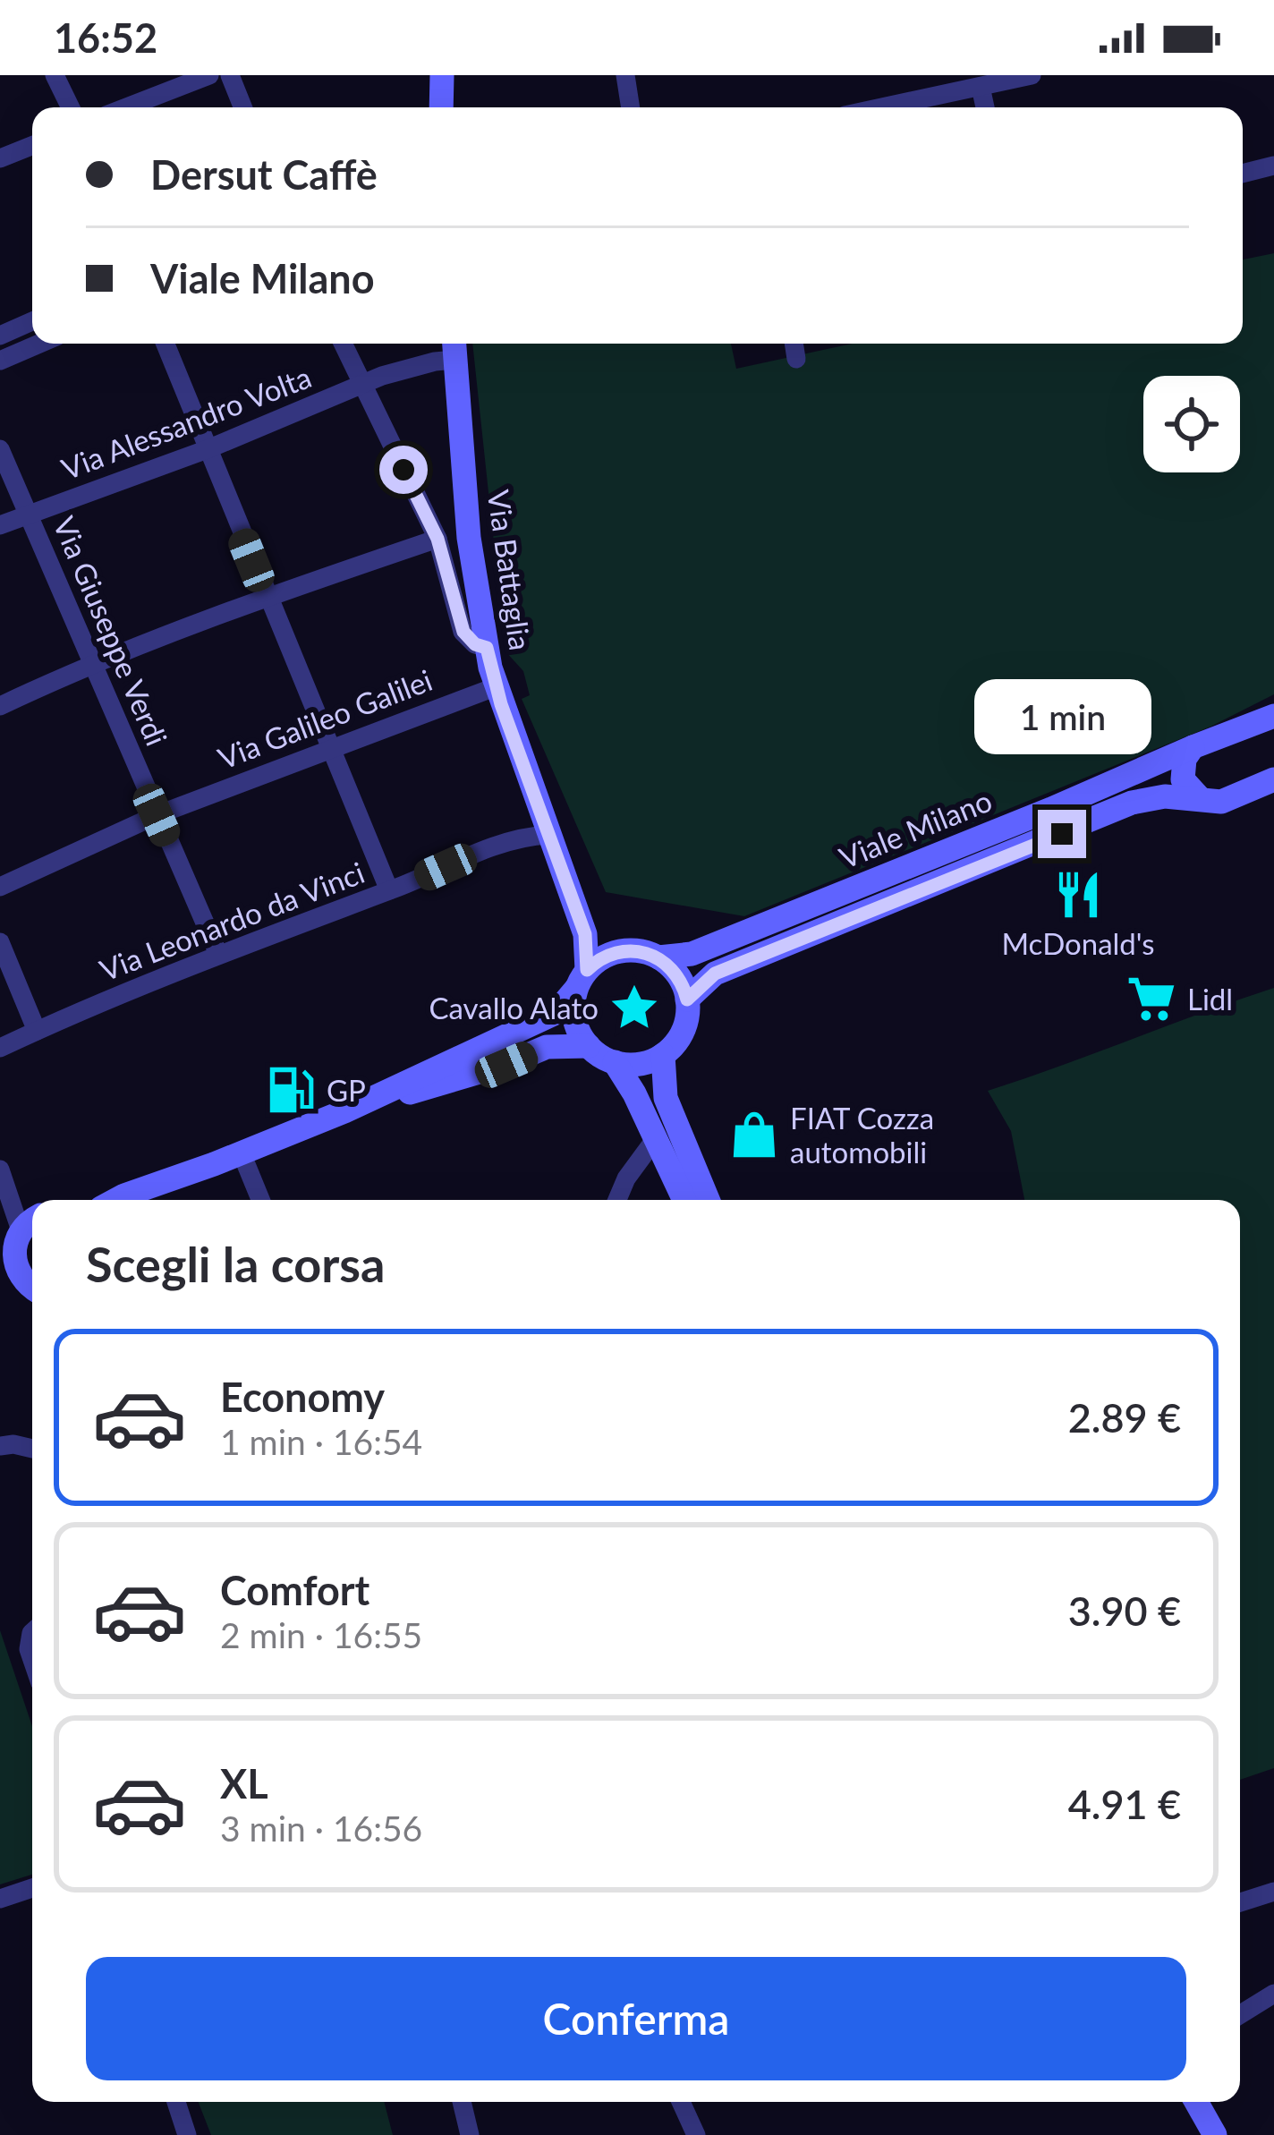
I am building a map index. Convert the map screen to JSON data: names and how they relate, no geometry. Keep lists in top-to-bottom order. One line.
{"streets":{"main road":["Via Battaglia","Viale Milano"],"street":["Via Alessandro Volta","Via Giuseppe Verdi","Via Galileo Galilei","Via Leonardo da Vinci"]},"crossings":[["Via Alessandro Volta","Via Battaglia"],["Via Alessandro Volta","Via Giuseppe Verdi"],["Via Battaglia","Via Galileo Galilei"],["Via Battaglia","Viale Milano"],["Via Battaglia","Via Leonardo da Vinci"],["Via Giuseppe Verdi","Via Galileo Galilei"],["Via Giuseppe Verdi","Via Leonardo da Vinci"]],"places":{"restaurant":["McDonald's"],"supermarket":["Lidl"],"place":["Cavallo Alato"],"fuel station":["GP"],"shop":["FIAT Cozza automobili"]},"page":{"status":"16:52","banner":["Dersut Caffè","Viale Milano"],"bubble":"1 min","heading":"Scegli la corsa","list":[{"name":"Economy","note":"1 min · 16:54","value":"2.89 €"},{"name":"Comfort","note":"2 min · 16:55","value":"3.90 €"},{"name":"XL","note":"3 min · 16:56","value":"4.91 €"}],"buttons":"Conferma"}}
